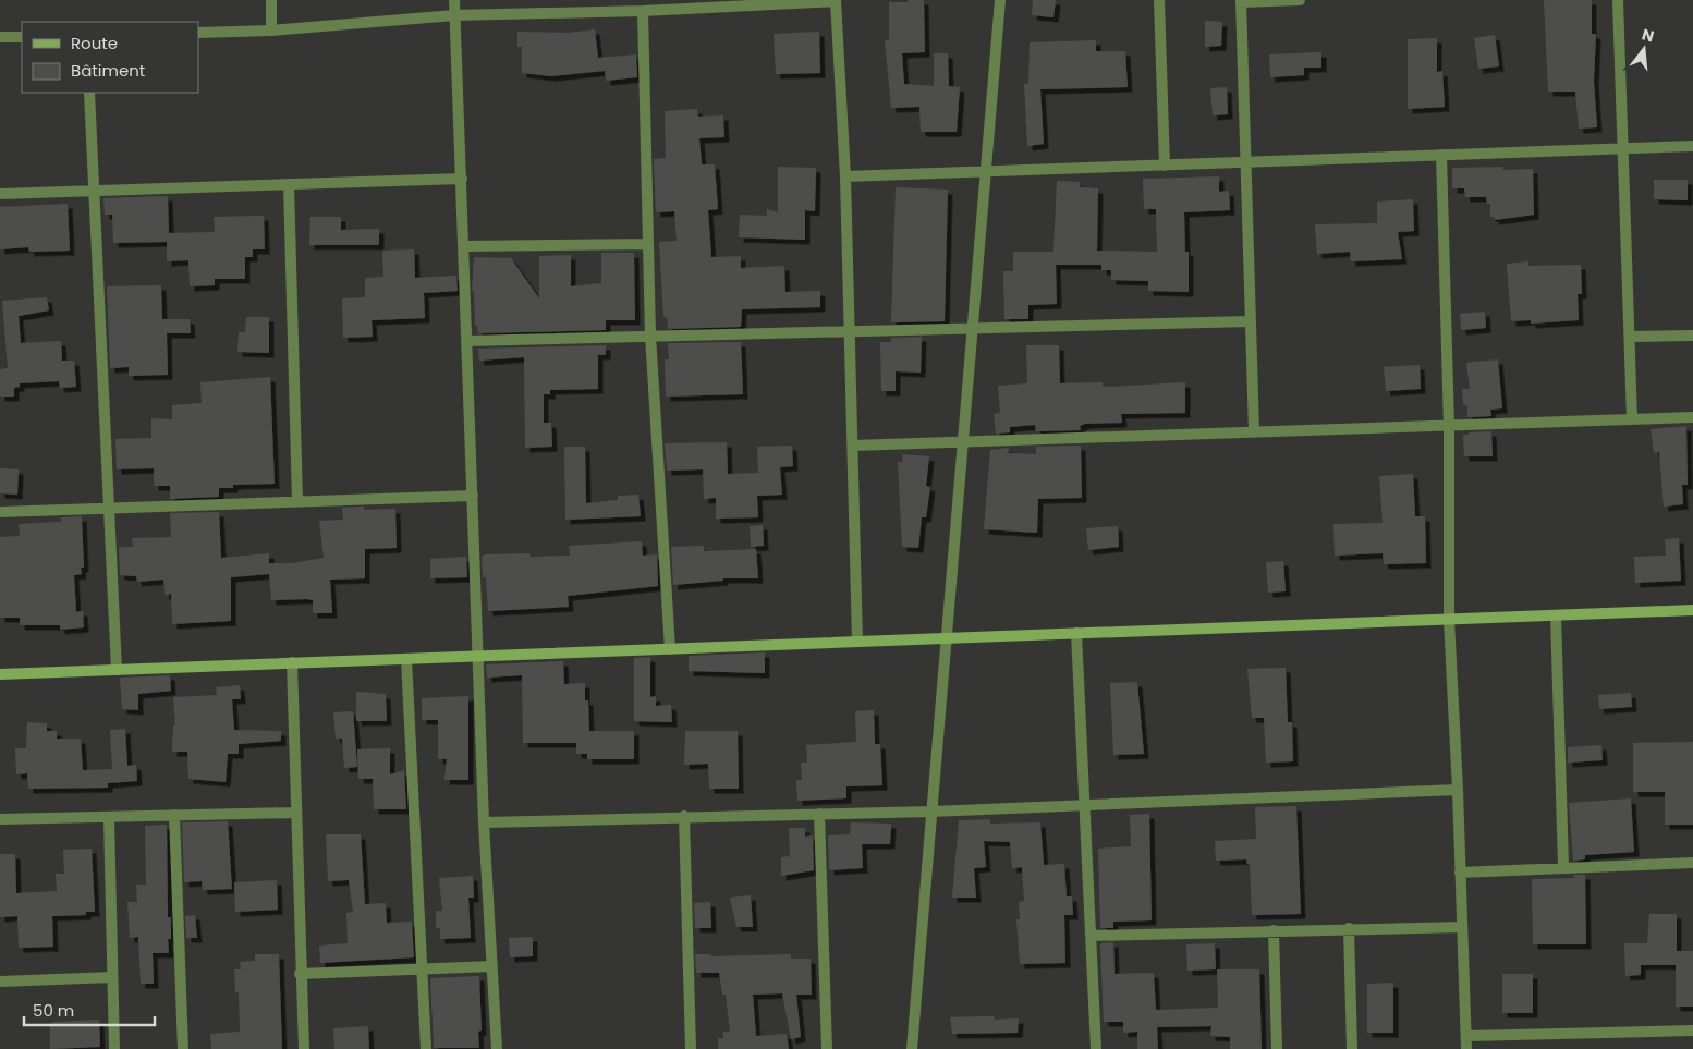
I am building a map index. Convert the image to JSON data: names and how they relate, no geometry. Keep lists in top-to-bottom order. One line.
{"legend":["Route","Bâtiment"],"scale_bar":"50 m","north":"top"}
